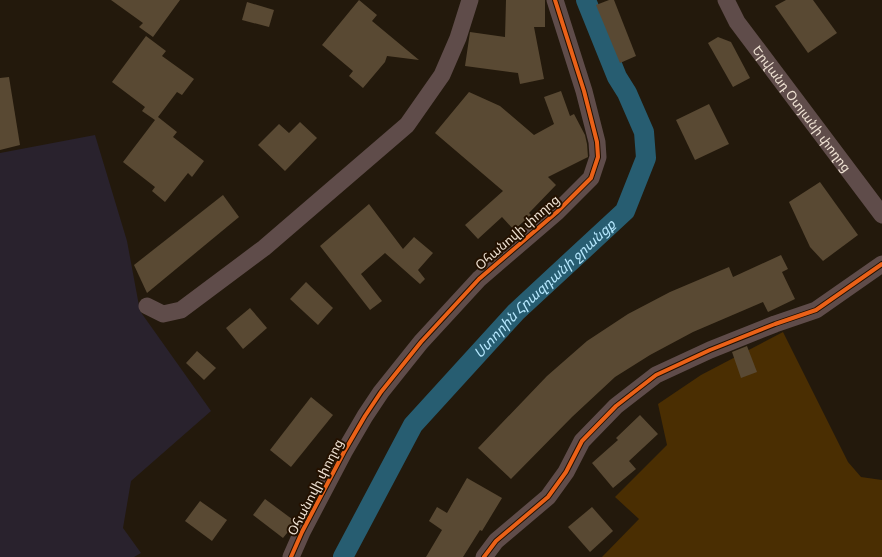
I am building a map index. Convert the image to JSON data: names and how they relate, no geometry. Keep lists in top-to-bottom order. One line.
{"streets":{"street":["Երվանդ Օտյանի փողոց","Օհանովի փողոց"]},"water":["Ստորին Հրազդանի ջրանցք"]}
